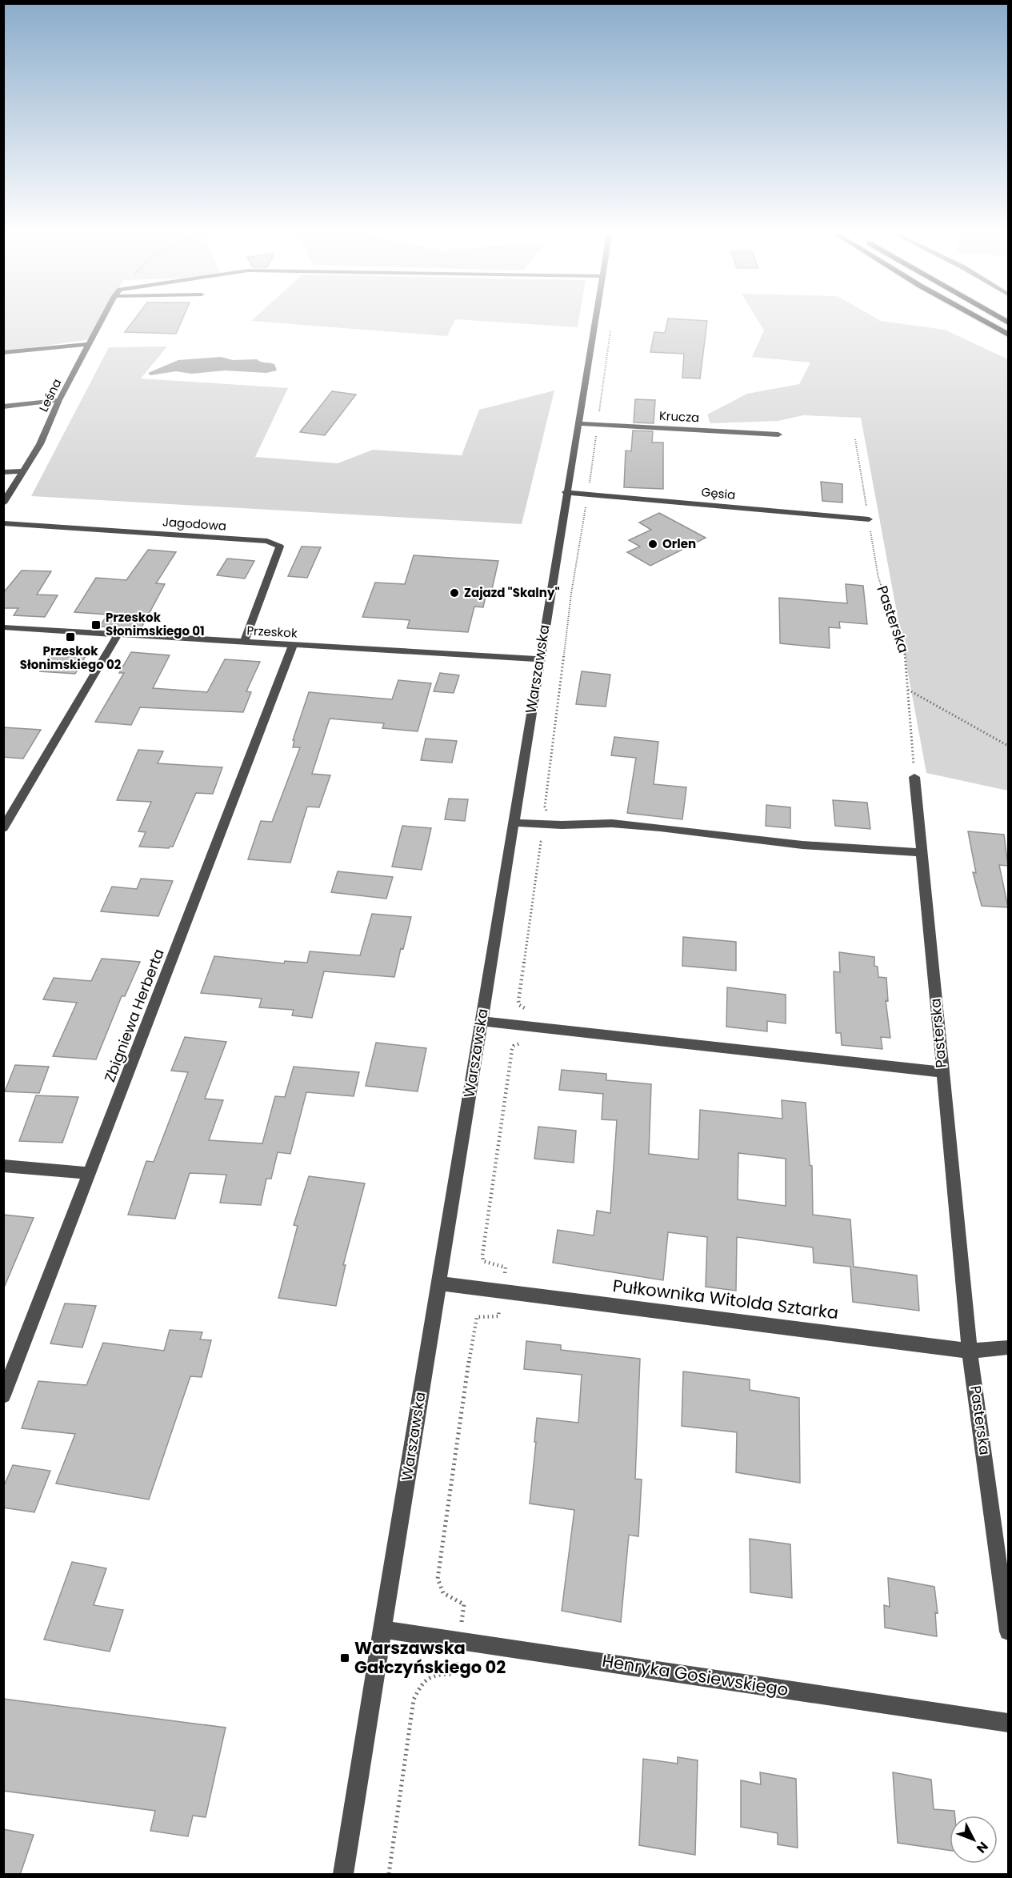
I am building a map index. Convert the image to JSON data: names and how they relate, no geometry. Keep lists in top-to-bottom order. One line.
{"streets":{"street":["Leśna","Krucza","Gęsia","Jagodowa","Pasterska","Przeskok","Warszawska","Zbigniewa Herberta","Pułkownika Witolda Sztarka","Henryka Gosiewskiego"]},"crossings":[["Krucza","Warszawska"],["Gęsia","Pasterska"],["Gęsia","Warszawska"],["Jagodowa","Przeskok"],["Pasterska","Pułkownika Witolda Sztarka"],["Przeskok","Warszawska"],["Przeskok","Zbigniewa Herberta"],["Warszawska","Pułkownika Witolda Sztarka"],["Warszawska","Henryka Gosiewskiego"]],"places":{"other":["Orlen","Zajazd \"Skalny\""],"transit":["Przeskok Słonimskiego 01","Przeskok Słonimskiego 02","Warszawska Gałczyńskiego 02"]},"north":"bottom right"}
